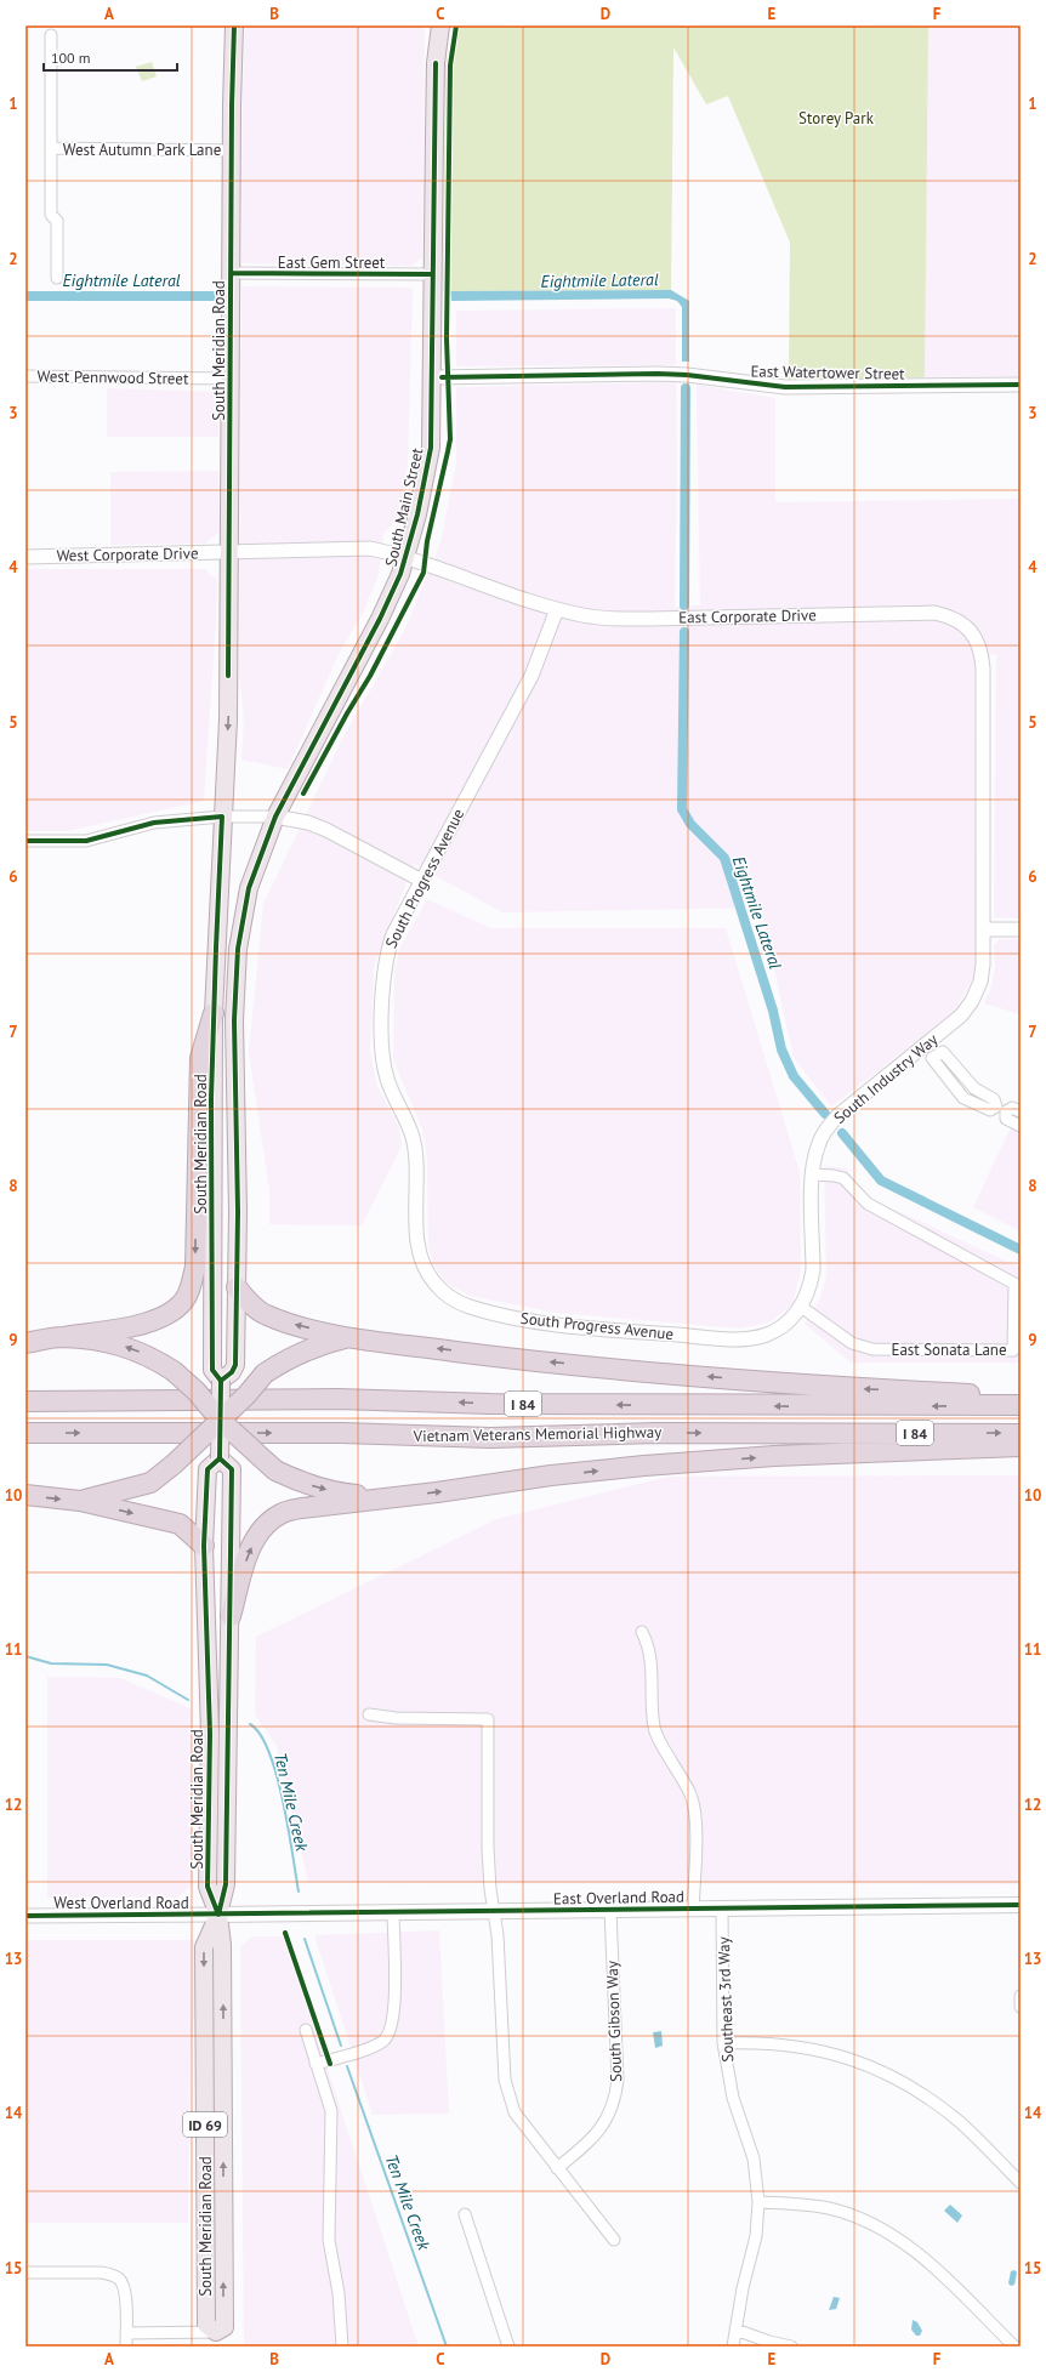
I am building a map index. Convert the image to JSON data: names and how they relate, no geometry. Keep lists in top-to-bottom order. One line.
{"streets":{"highway":["I 84","Vietnam Veterans Memorial Highway"],"main road":["South Meridian Road","South Main Street","East Overland Road","ID 69"],"street":["West Autumn Park Lane","East Gem Street","East Watertower Street","West Pennwood Street","West Corporate Drive","East Corporate Drive","South Progress Avenue","South Industry Way","East Sonata Lane","West Overland Road","Southeast 3rd Way","South Gibson Way"]},"crossings":[["West Autumn Park Lane","South Meridian Road"],["East Gem Street","South Meridian Road"],["East Gem Street","South Main Street"],["South Meridian Road","West Pennwood Street"],["South Meridian Road","West Corporate Drive"],["South Meridian Road","East Corporate Drive"],["South Meridian Road","East Overland Road"],["South Meridian Road","West Overland Road"],["East Watertower Street","South Main Street"],["South Main Street","East Corporate Drive"],["West Corporate Drive","East Corporate Drive"],["East Corporate Drive","South Progress Avenue"],["East Corporate Drive","South Industry Way"],["South Progress Avenue","South Industry Way"],["South Industry Way","East Sonata Lane"],["East Overland Road","West Overland Road"],["East Overland Road","Southeast 3rd Way"],["East Overland Road","South Gibson Way"]],"water":["Eightmile Lateral","Ten Mile Creek"],"parks":["Storey Park"],"scale_bar":"100 m","grid":{"columns":["A","B","C","D","E","F"],"rows":["1","2","3","4","5","6","7","8","9","10","11","12","13","14","15"]}}
